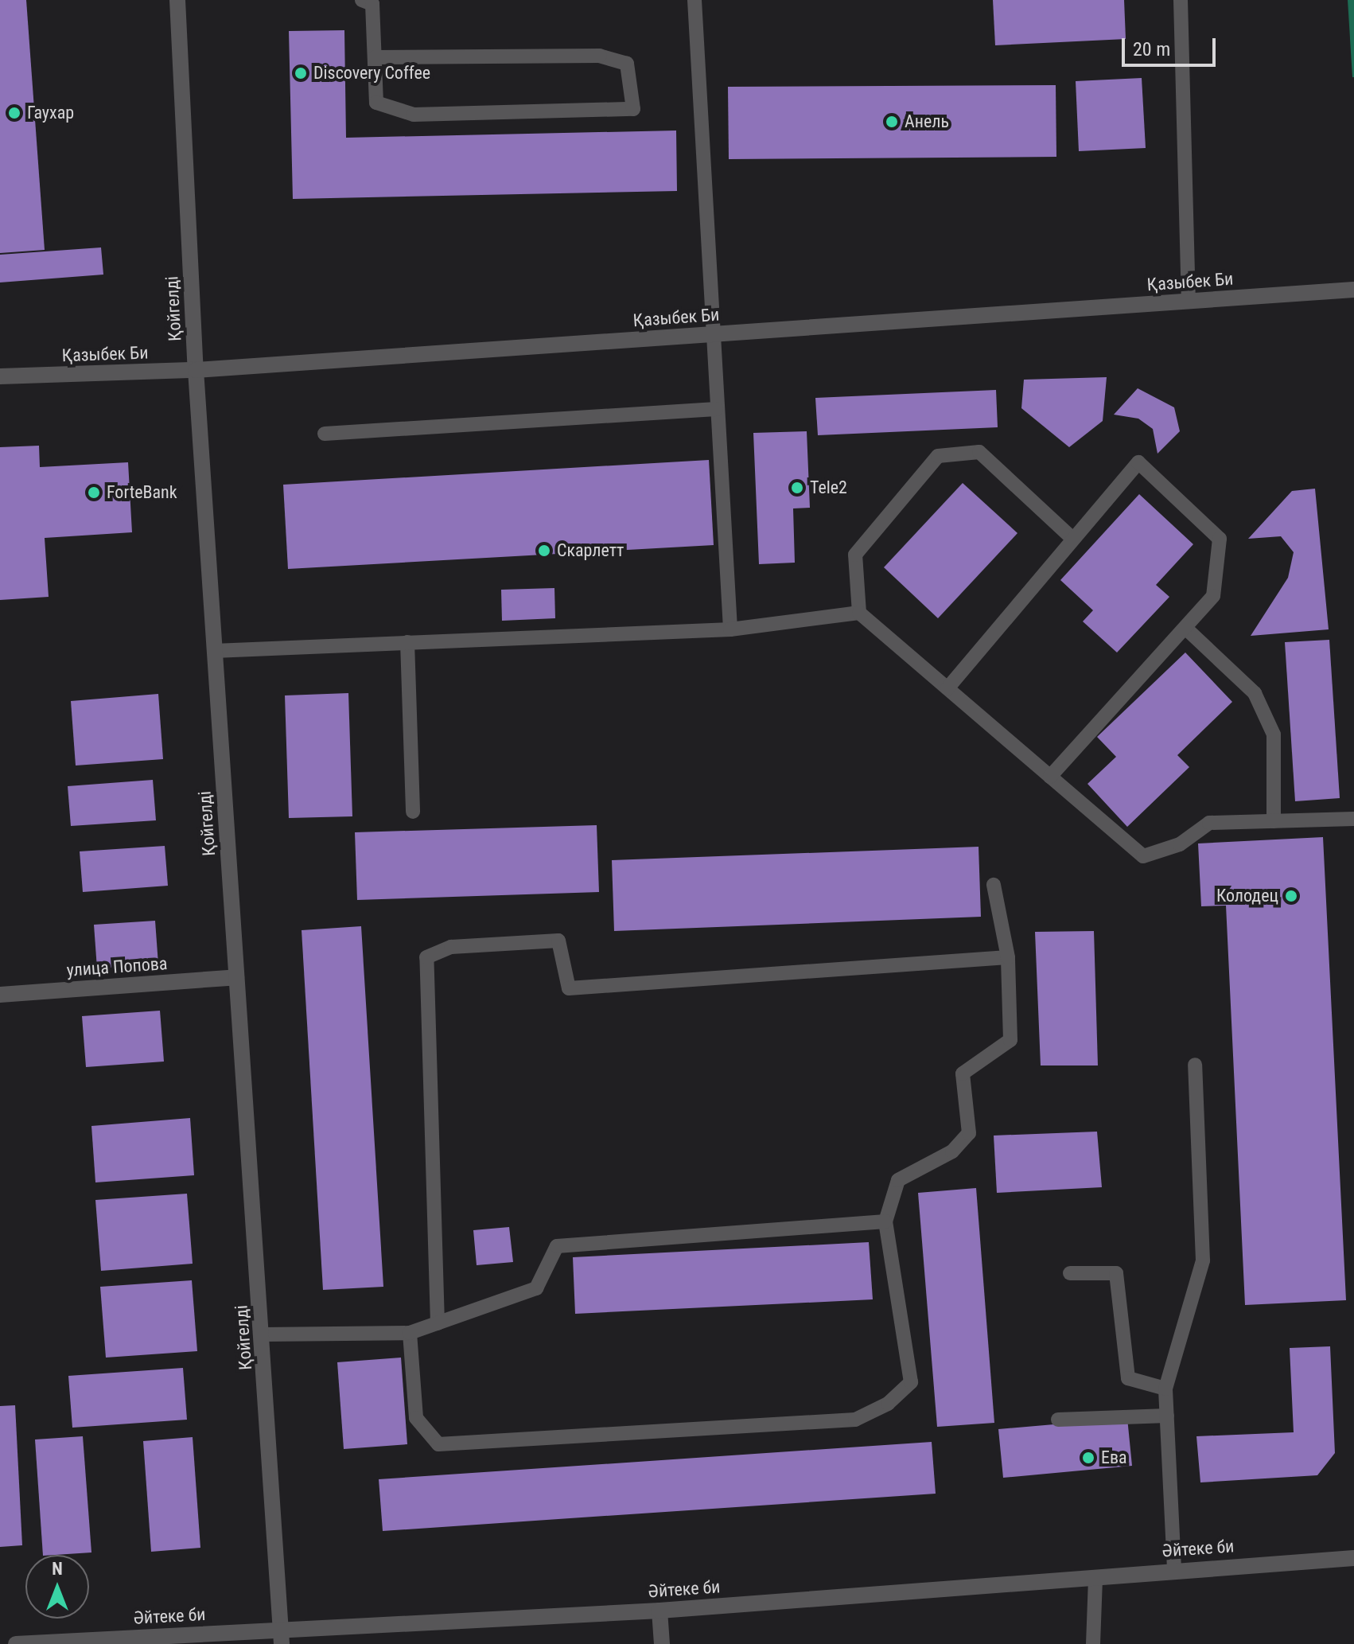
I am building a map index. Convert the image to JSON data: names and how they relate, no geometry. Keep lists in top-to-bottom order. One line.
{"streets":{"street":["Қазыбек Би","Қойгелді","улица Попова","Әйтеке би"]},"crossings":[["Қазыбек Би","Қойгелді"],["Қойгелді","улица Попова"],["Қойгелді","Әйтеке би"]],"places":["Discovery Coffee","Гаухар","Анель","Tele2","ForteBank","Скарлетт","Колодец","Ева"],"scale_bar":"20 m","north":"top"}
